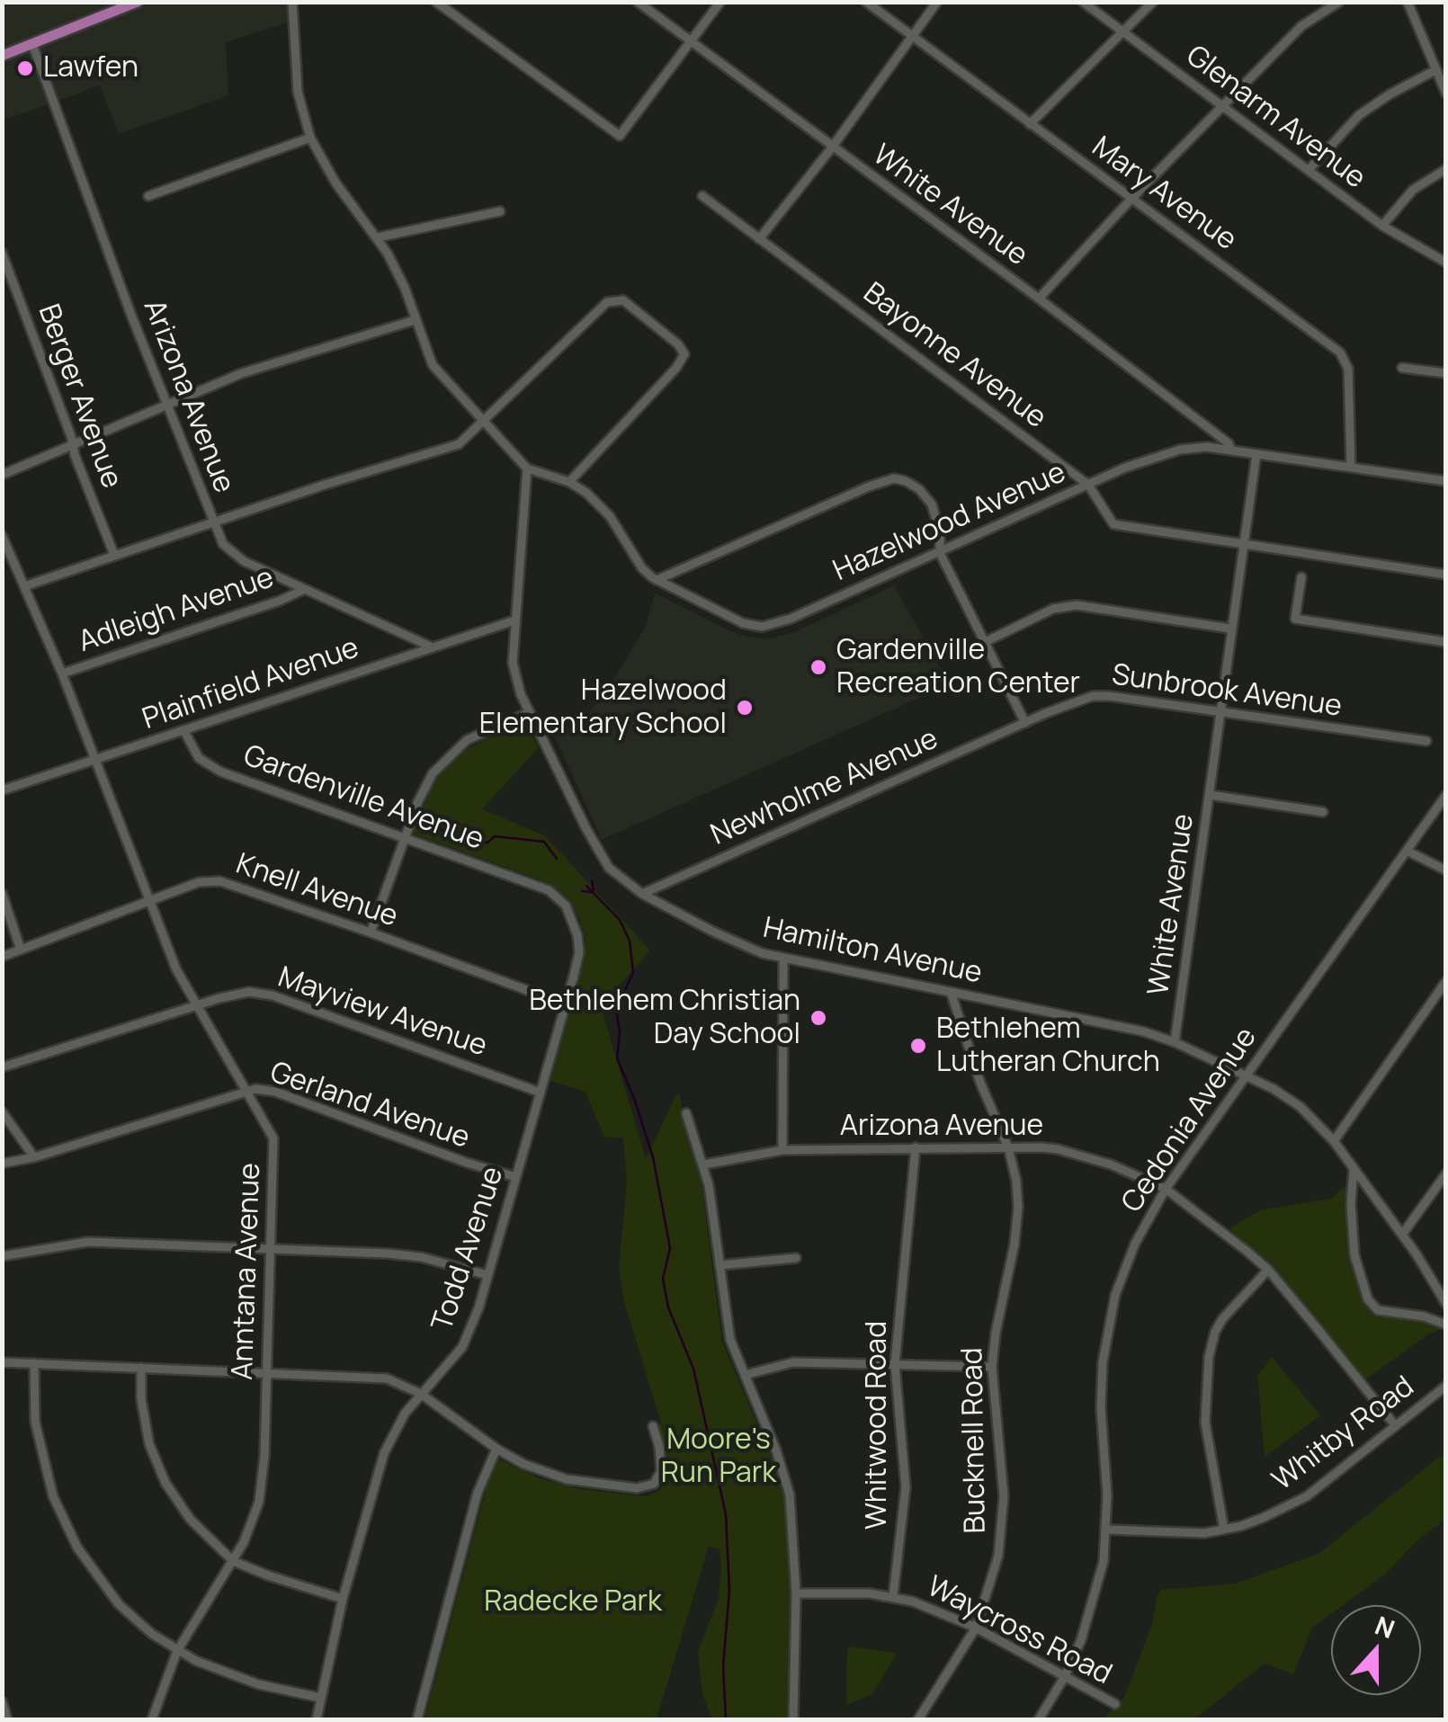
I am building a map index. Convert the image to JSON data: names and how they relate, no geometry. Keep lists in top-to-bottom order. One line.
{"streets":{"street":["Glenarm Avenue","Mary Avenue","White Avenue","Bayonne Avenue","Berger Avenue","Arizona Avenue","Hazelwood Avenue","Adleigh Avenue","Plainfield Avenue","Sunbrook Avenue","Newholme Avenue","Gardenville Avenue","Knell Avenue","Hamilton Avenue","Mayview Avenue","Gerland Avenue","Cedonia Avenue","Todd Avenue","Anntana Avenue","Whitwood Road","Whitby Road","Bucknell Road","Waycross Road"]},"crossings":[["Mary Avenue","Hazelwood Avenue"],["White Avenue","Bayonne Avenue"],["White Avenue","Hazelwood Avenue"],["White Avenue","Sunbrook Avenue"],["White Avenue","Hamilton Avenue"],["Bayonne Avenue","Hazelwood Avenue"],["Arizona Avenue","Adleigh Avenue"],["Arizona Avenue","Plainfield Avenue"],["Arizona Avenue","Cedonia Avenue"],["Arizona Avenue","Whitwood Road"],["Arizona Avenue","Whitby Road"],["Arizona Avenue","Bucknell Road"],["Hazelwood Avenue","Hamilton Avenue"],["Adleigh Avenue","Anntana Avenue"],["Plainfield Avenue","Gardenville Avenue"],["Plainfield Avenue","Hamilton Avenue"],["Plainfield Avenue","Anntana Avenue"],["Sunbrook Avenue","Newholme Avenue"],["Newholme Avenue","Hamilton Avenue"],["Gardenville Avenue","Todd Avenue"],["Knell Avenue","Todd Avenue"],["Knell Avenue","Anntana Avenue"],["Hamilton Avenue","Cedonia Avenue"],["Hamilton Avenue","Bucknell Road"],["Mayview Avenue","Todd Avenue"],["Mayview Avenue","Anntana Avenue"],["Gerland Avenue","Todd Avenue"],["Gerland Avenue","Anntana Avenue"],["Cedonia Avenue","Whitby Road"],["Cedonia Avenue","Waycross Road"],["Whitwood Road","Waycross Road"],["Bucknell Road","Waycross Road"]],"parks":["Moore's Run Park","Radecke Park"],"places":["Lawfen","Gardenville Recreation Center","Hazelwood Elementary School","Bethlehem Christian Day School","Bethlehem Lutheran Church"],"north":"top"}
